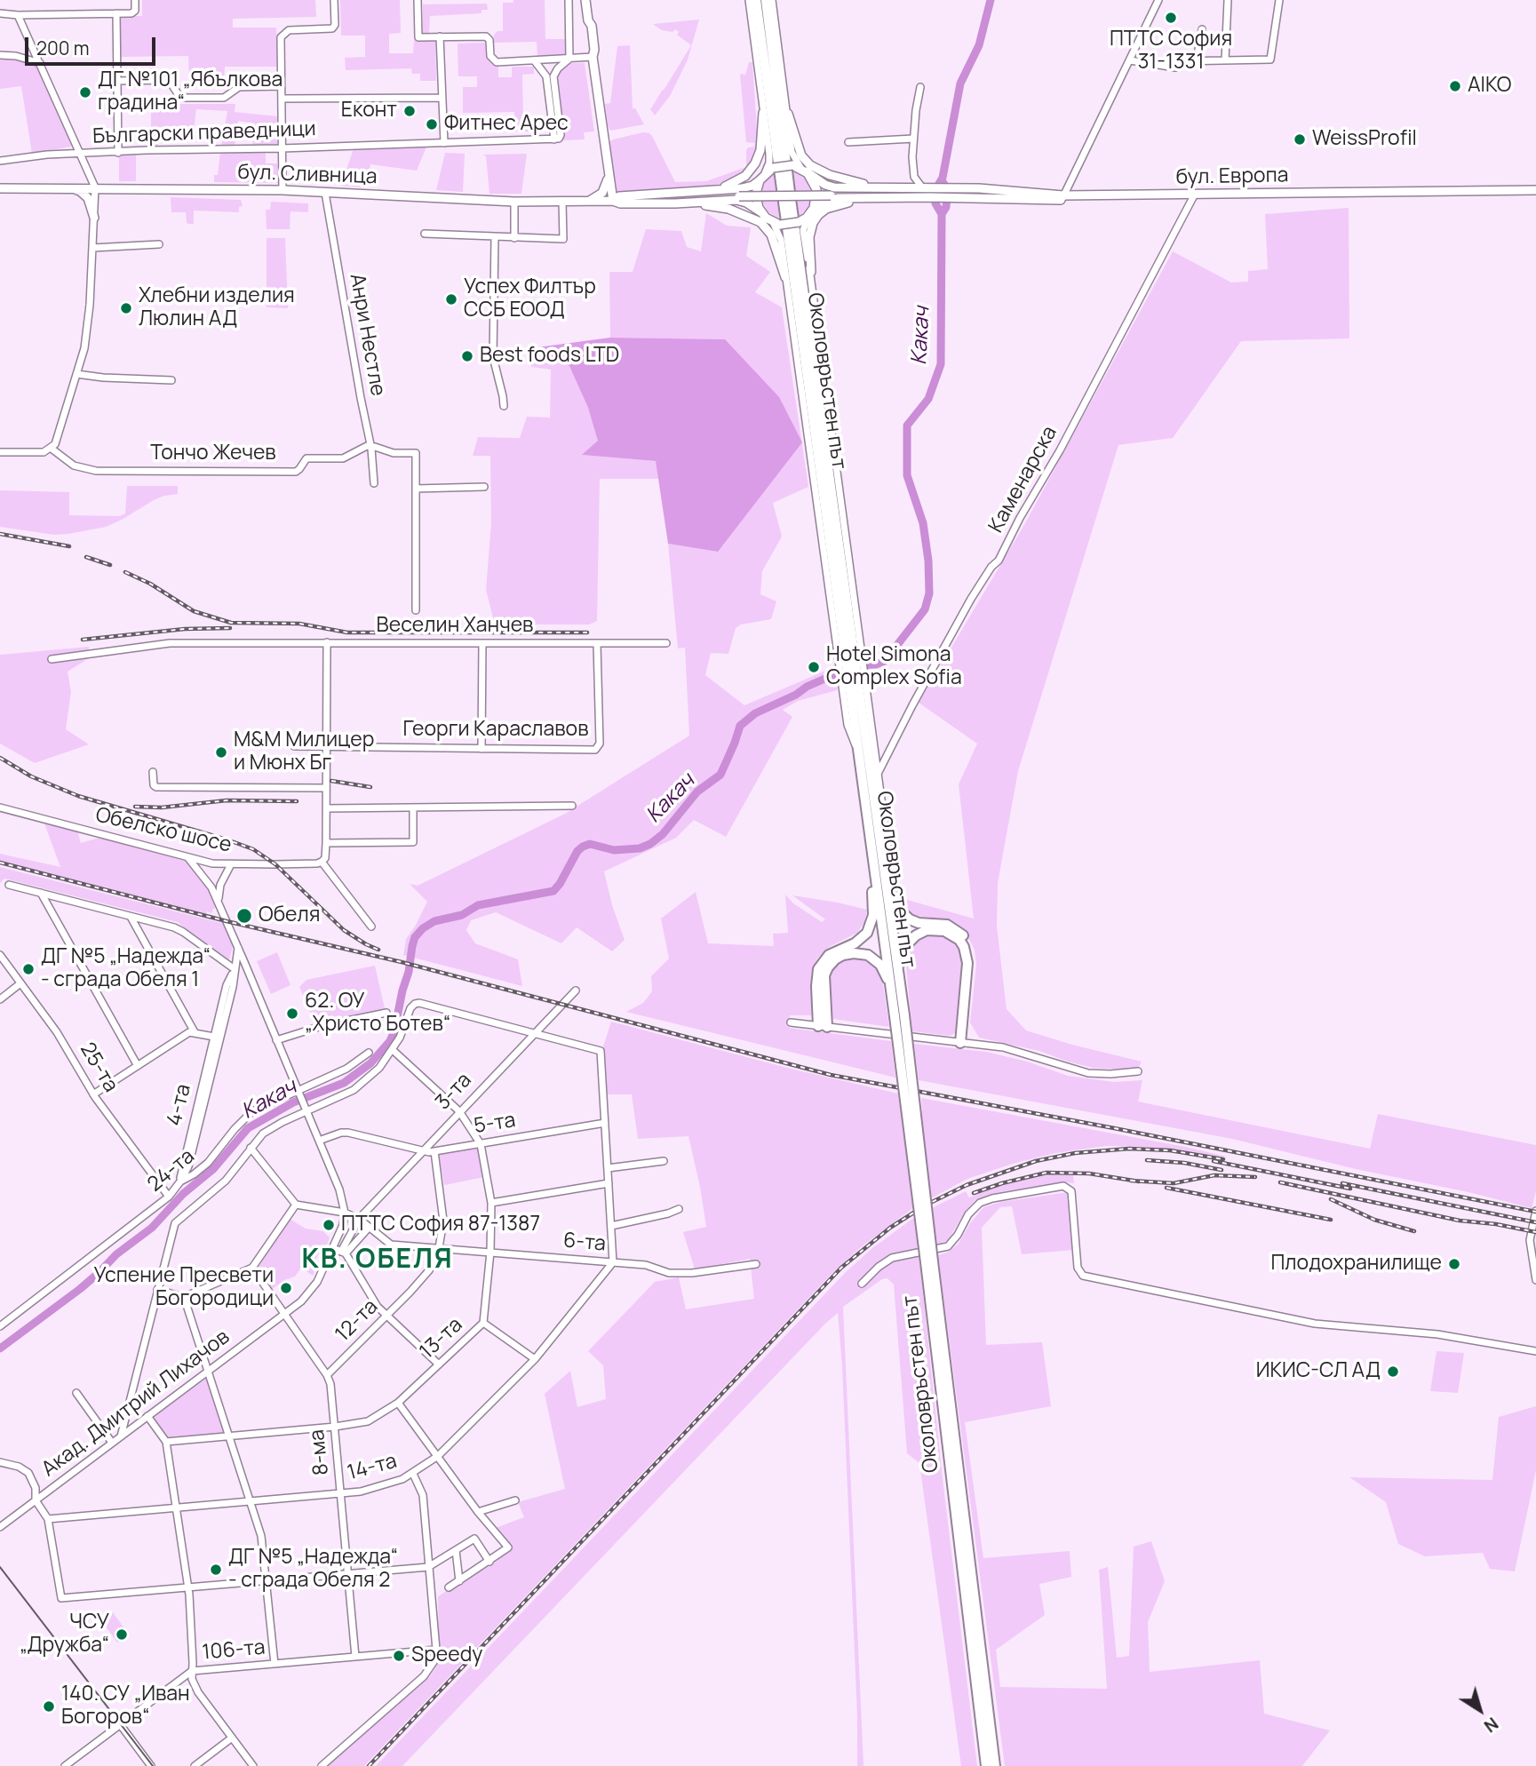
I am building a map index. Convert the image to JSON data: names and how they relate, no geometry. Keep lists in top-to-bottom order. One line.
{"streets":{"highway":["Околовръстен път"],"main road":["бул. Сливница","бул. Европа"],"street":["Български праведници","Анри Нестле","Тончо Жечев","Каменарска","Веселин Ханчев","Георги Караславов","Обелско шосе","25-та","3-та","4-та","5-та","24-та","6-та","12-та","13-та","Акад. Дмитрий Лихачов","8-ма","14-та","106-та"]},"crossings":[["бул. Сливница","бул. Европа"],["бул. Сливница","Анри Нестле"],["бул. Сливница","Околовръстен път"],["бул. Европа","Околовръстен път"],["бул. Европа","Каменарска"],["Анри Нестле","Тончо Жечев"],["Веселин Ханчев","Георги Караславов"],["25-та","24-та"],["3-та","5-та"],["3-та","24-та"],["3-та","6-та"],["3-та","13-та"],["4-та","24-та"],["5-та","12-та"],["5-та","13-та"],["24-та","13-та"],["6-та","12-та"],["6-та","13-та"],["6-та","Акад. Дмитрий Лихачов"],["6-та","14-та"],["12-та","8-ма"],["13-та","8-ма"],["Акад. Дмитрий Лихачов","8-ма"],["8-ма","14-та"],["8-ма","106-та"]],"districts":["КВ. ОБЕЛЯ"],"water":["Какач"],"places":["ПТТС София 31-1331","AIKO","ДГ №101 „Ябълкова градина“","Еконт","Фитнес Арес","WeissProfil","Успех Филтър ССБ ЕООД","Хлебни изделия Люлин АД","Best foods LTD","Hotel Simona Complex Sofia","М&M Mилицер и Мюнх Бг","Обеля","ДГ №5 „Надежда“ - сграда Обеля 1","62. ОУ „Христо Ботев“","ПТТС София 87-1387","Плодохранилище","Успение Пресвети Богородици","ИКИС-СЛ АД","ДГ №5 „Надежда“ - сграда Обеля 2","ЧСУ „Дружба“","Speedy","140. СУ „Иван Богоров“"],"scale_bar":"200 m","north":"bottom right"}
